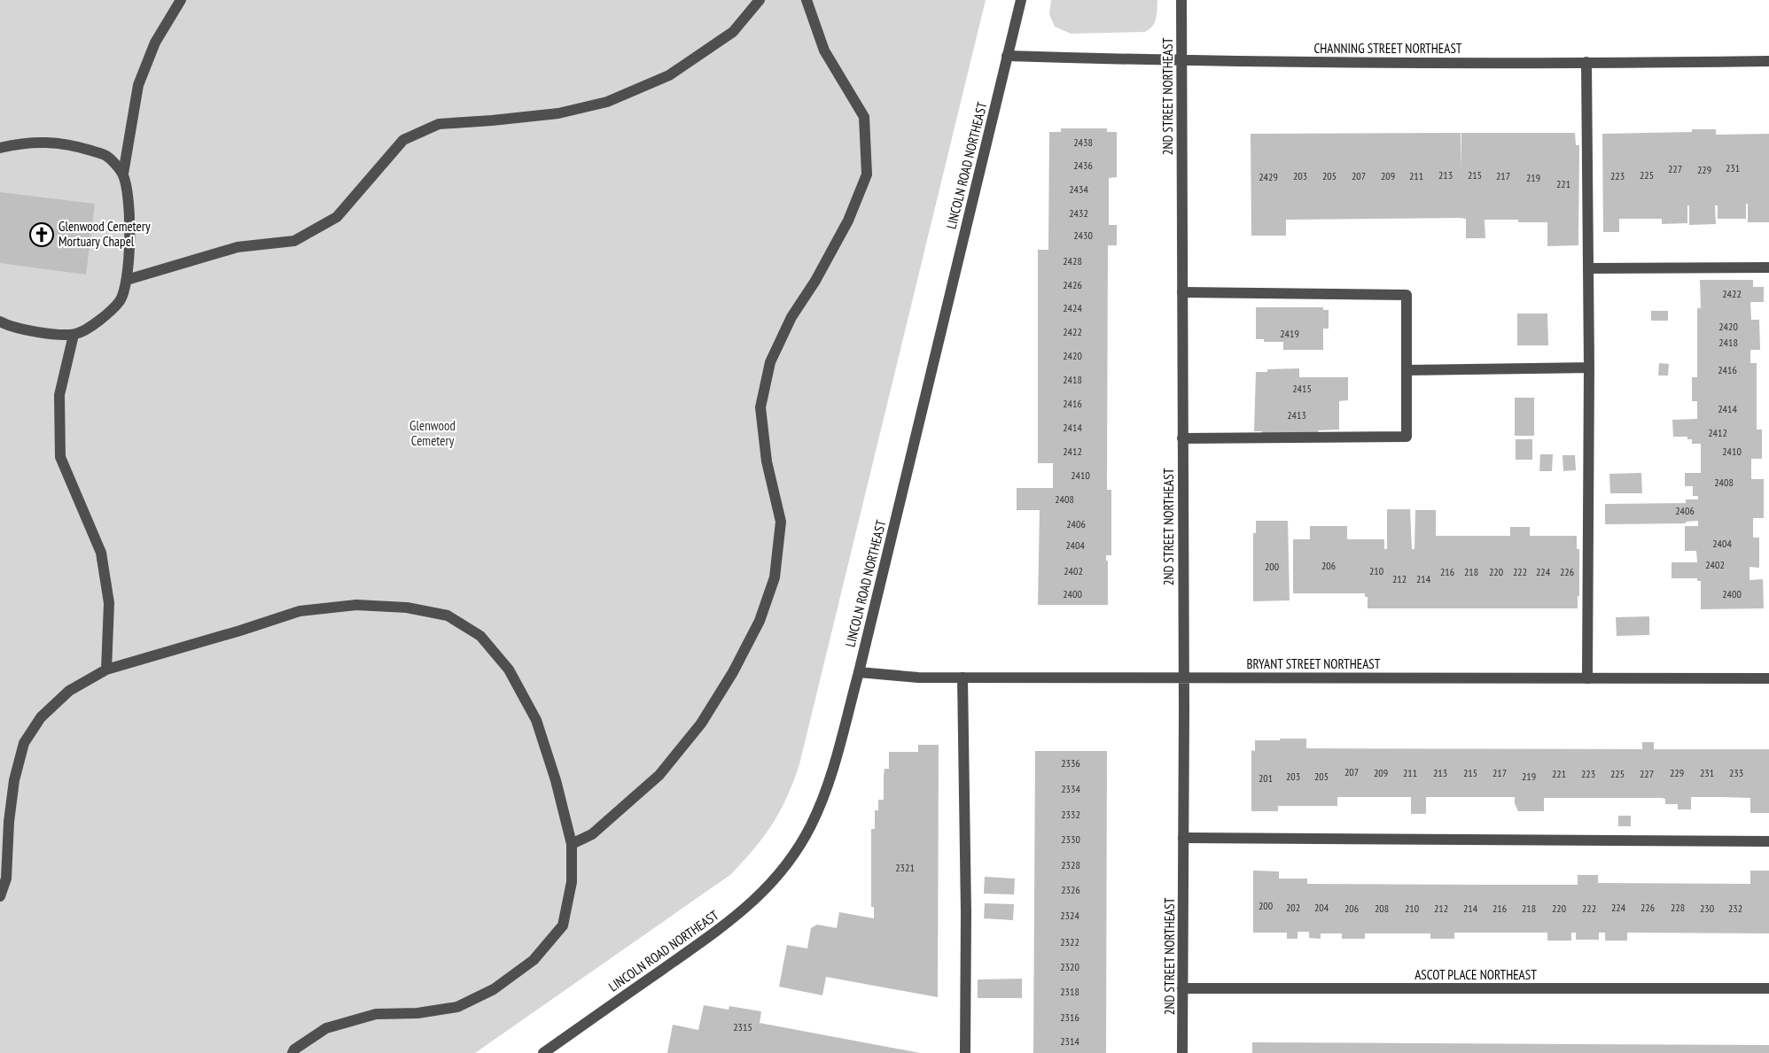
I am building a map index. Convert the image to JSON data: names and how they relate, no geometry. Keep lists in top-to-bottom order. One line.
{"streets":{"street":["CHANNING STREET NORTHEAST","2ND STREET NORTHEAST","LINCOLN ROAD NORTHEAST","BRYANT STREET NORTHEAST","ASCOT PLACE NORTHEAST"]},"crossings":[["CHANNING STREET NORTHEAST","2ND STREET NORTHEAST"],["CHANNING STREET NORTHEAST","LINCOLN ROAD NORTHEAST"],["2ND STREET NORTHEAST","BRYANT STREET NORTHEAST"],["2ND STREET NORTHEAST","ASCOT PLACE NORTHEAST"],["LINCOLN ROAD NORTHEAST","BRYANT STREET NORTHEAST"]],"parks":["Glenwood Cemetery"],"places":{"church":["Glenwood Cemetery Mortuary Chapel"]},"house_numbers":["2438","2436","231","227","229","213","215","225","203","205","207","209","211","217","223","2429","219","221","2434","2432","2430","2428","2426","2422","2424","2420","2422","2419","2418","2420","2416","2418","2415","2416","2414","2413","2414","2412","2412","2410","2410","2408","2408","2406","2406","2404","2404","2402","206","200","2402","210","216","218","220","222","224","226","212","214","2400","2400","2336","207","209","211","213","215","217","229","231","233","221","223","225","227","203","205","219","201","2334","2332","2330","2328","2321","2326","200","202","204","224","226","228","206","208","210","212","214","216","218","220","222","230","232","2324","2322","2320","2318","2316","2315","2314"]}
